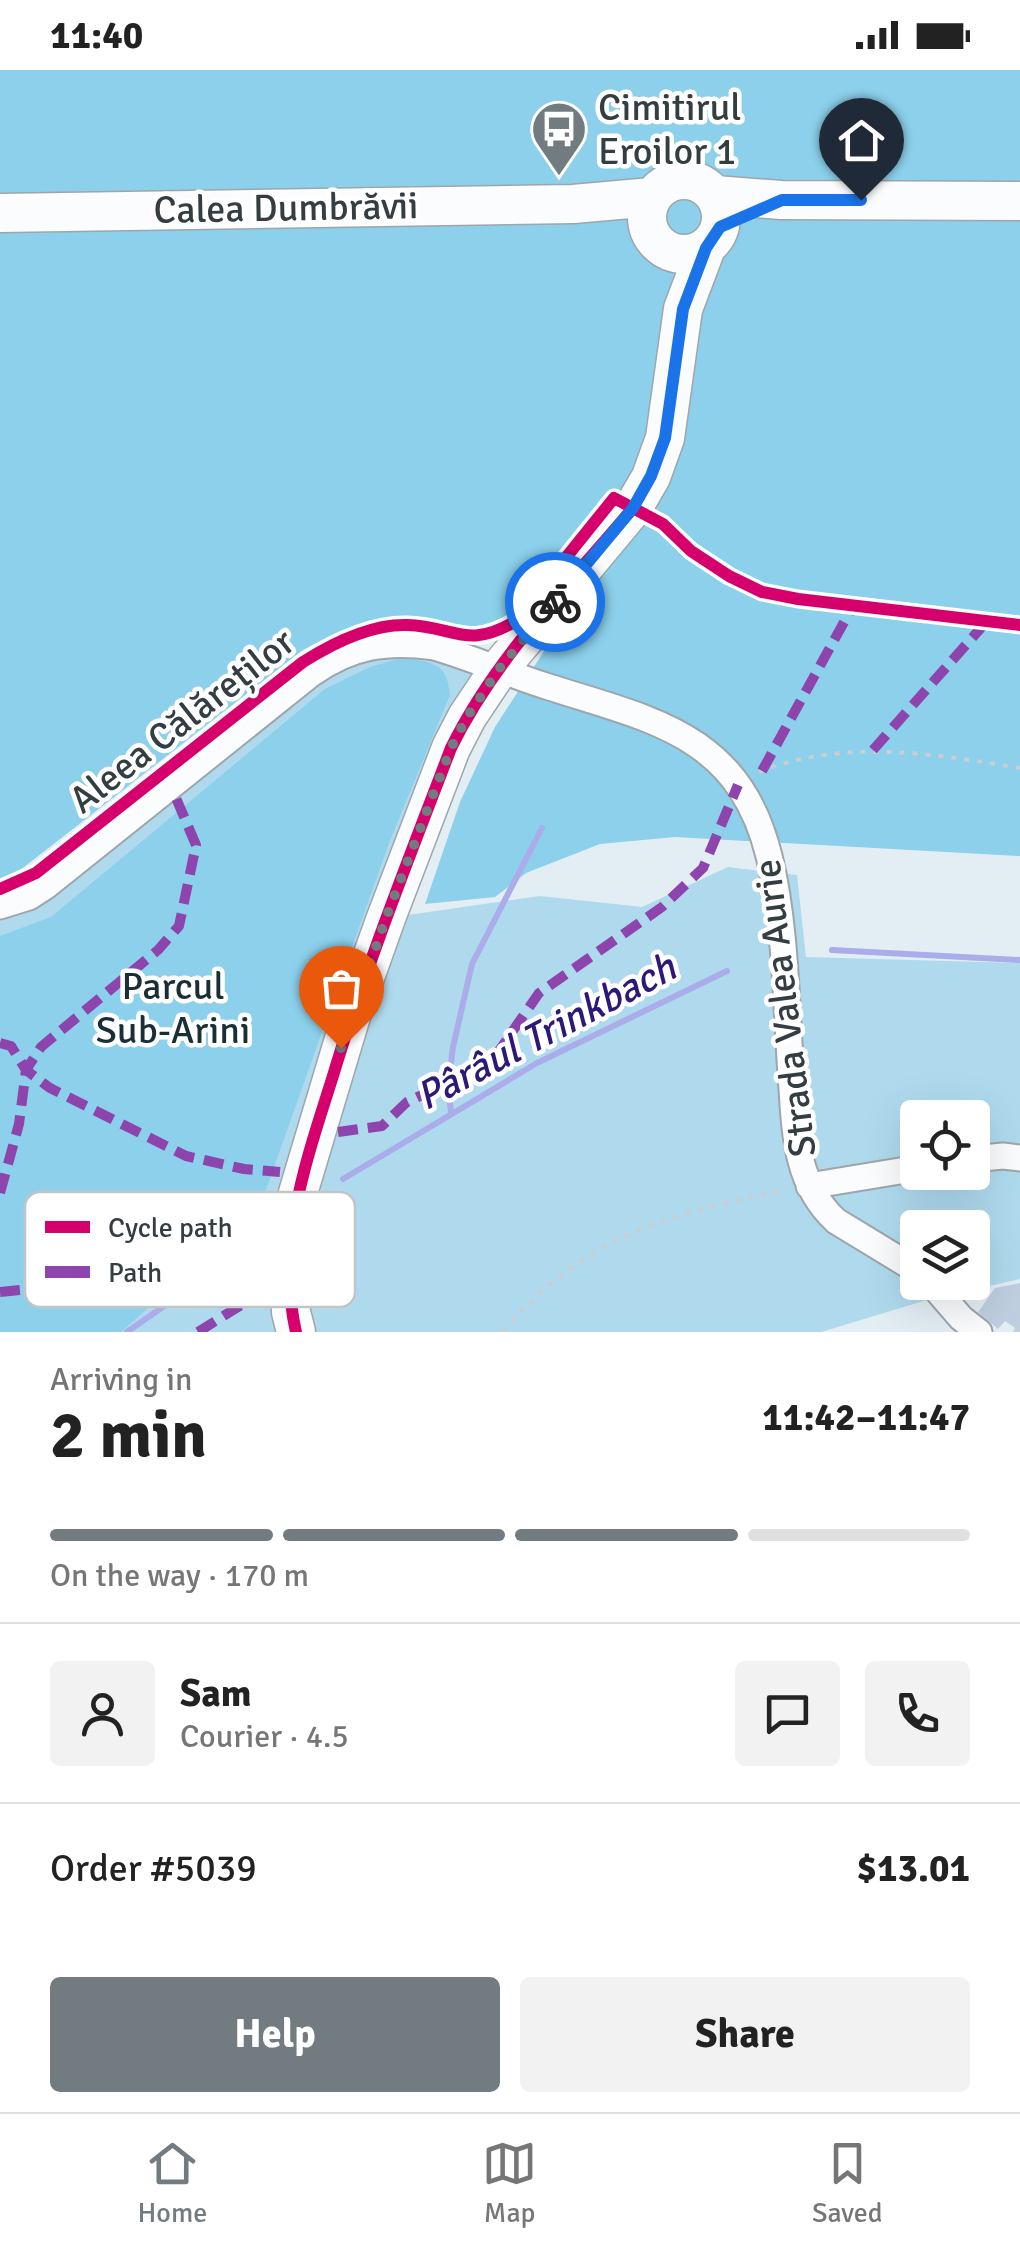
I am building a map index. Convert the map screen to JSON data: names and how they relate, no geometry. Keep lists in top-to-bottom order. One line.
{"streets":{"street":["Calea Dumbrăvii","Aleea Călăreților","Strada Valea Aurie"]},"crossings":[["Aleea Călăreților","Strada Valea Aurie"]],"water":["Pârâul Trinkbach"],"parks":["Parcul Sub-Arini"],"places":{"bus stop":["Cimitirul Eroilor 1"]},"legend":["Cycle path","Path"],"page":{"status":"11:40","heading":["2 min","Arriving in","11:42–11:47"],"panel":["Sam","Courier · 4.5","Order #5039","$13.01"],"bar":"On the way · 170 m","buttons":["Help","Share"],"tabs":["Home","Map","Saved"]}}
